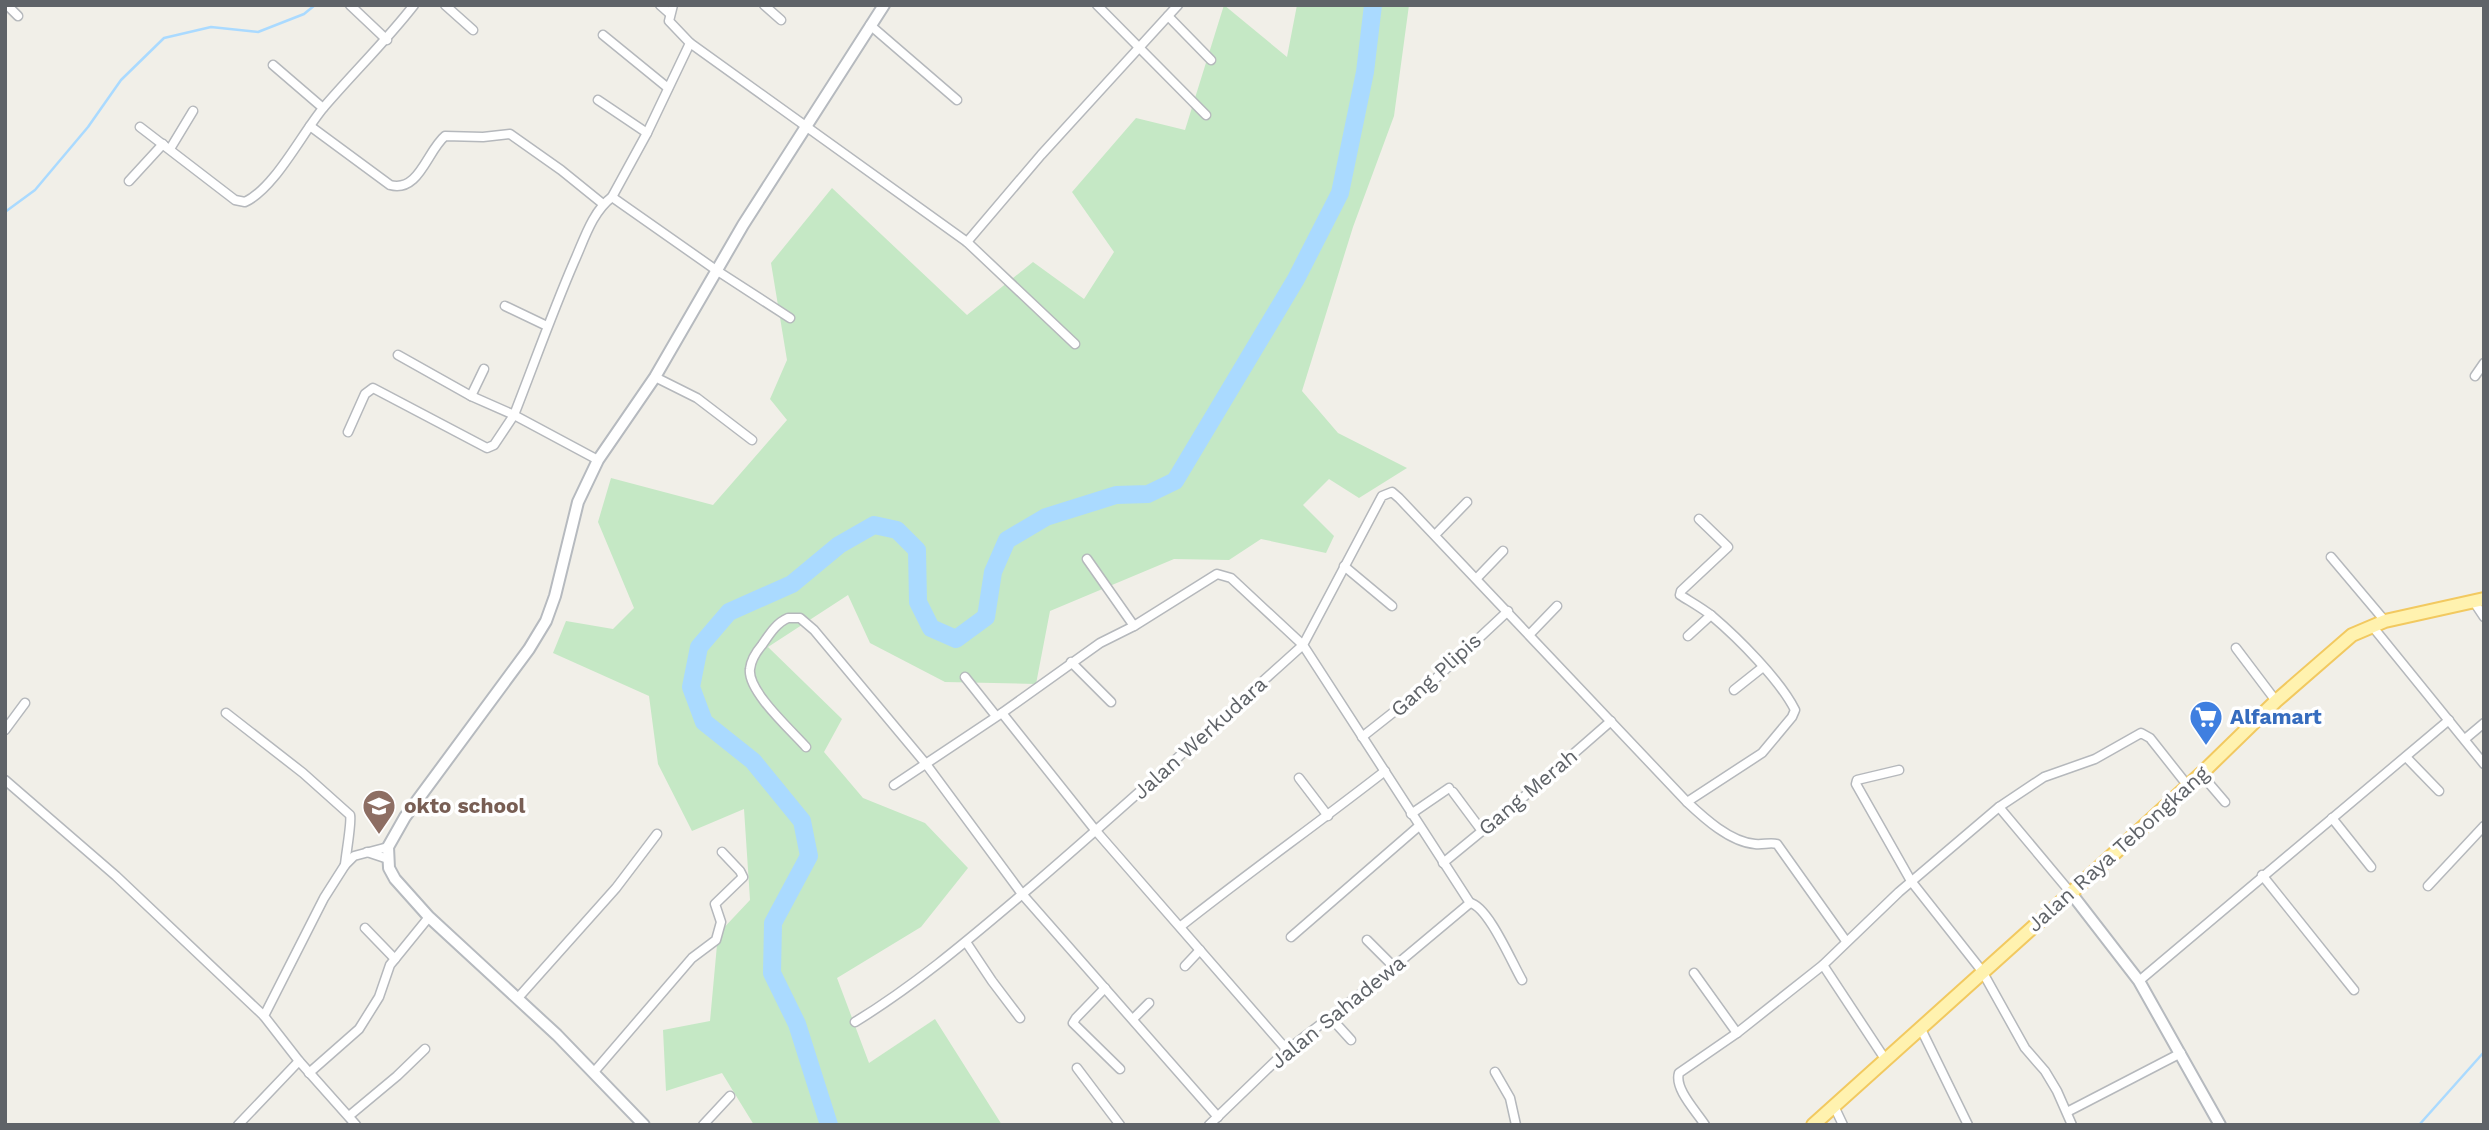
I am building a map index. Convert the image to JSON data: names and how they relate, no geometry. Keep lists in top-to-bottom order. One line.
{"streets":{"main road":["Jalan Raya Tebongkang"],"street":["Gang Plipis","Jalan Werkudara","Gang Merah","Jalan Sahadewa"]},"places":{"supermarket":["Alfamart"],"school or university":["okto school"]}}
